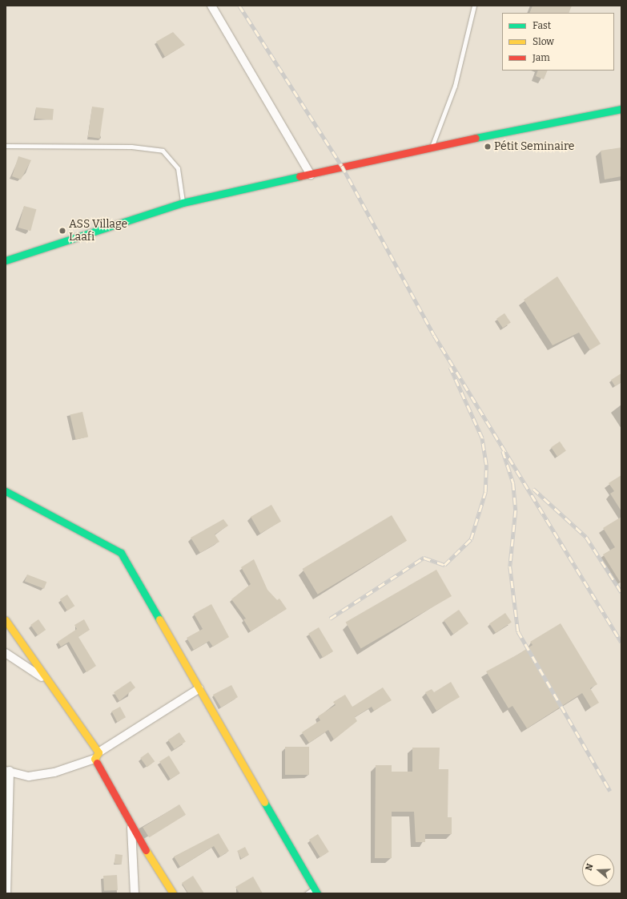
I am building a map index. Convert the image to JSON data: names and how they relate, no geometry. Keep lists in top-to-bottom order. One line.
{"places":["Pétit Seminaire","ASS Village Laafi"],"legend":["Fast","Slow","Jam"],"north":"left"}
